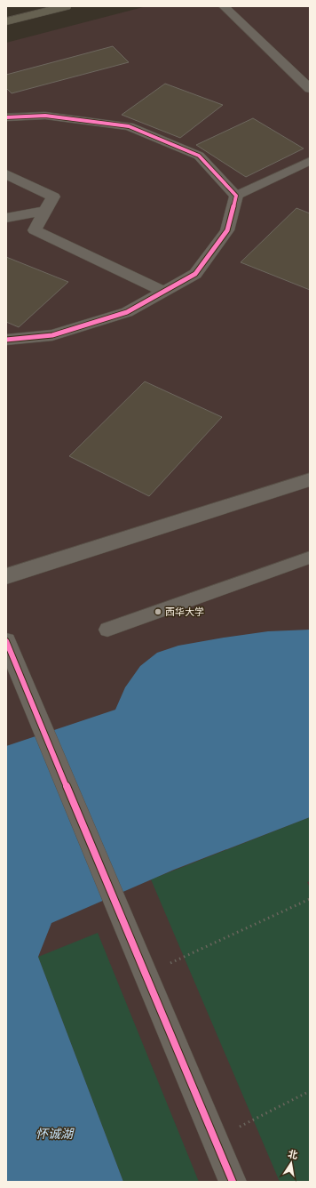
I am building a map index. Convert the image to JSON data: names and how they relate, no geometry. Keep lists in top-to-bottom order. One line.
{"water":["怀诚湖"],"places":["西华大学"],"north":"top"}
